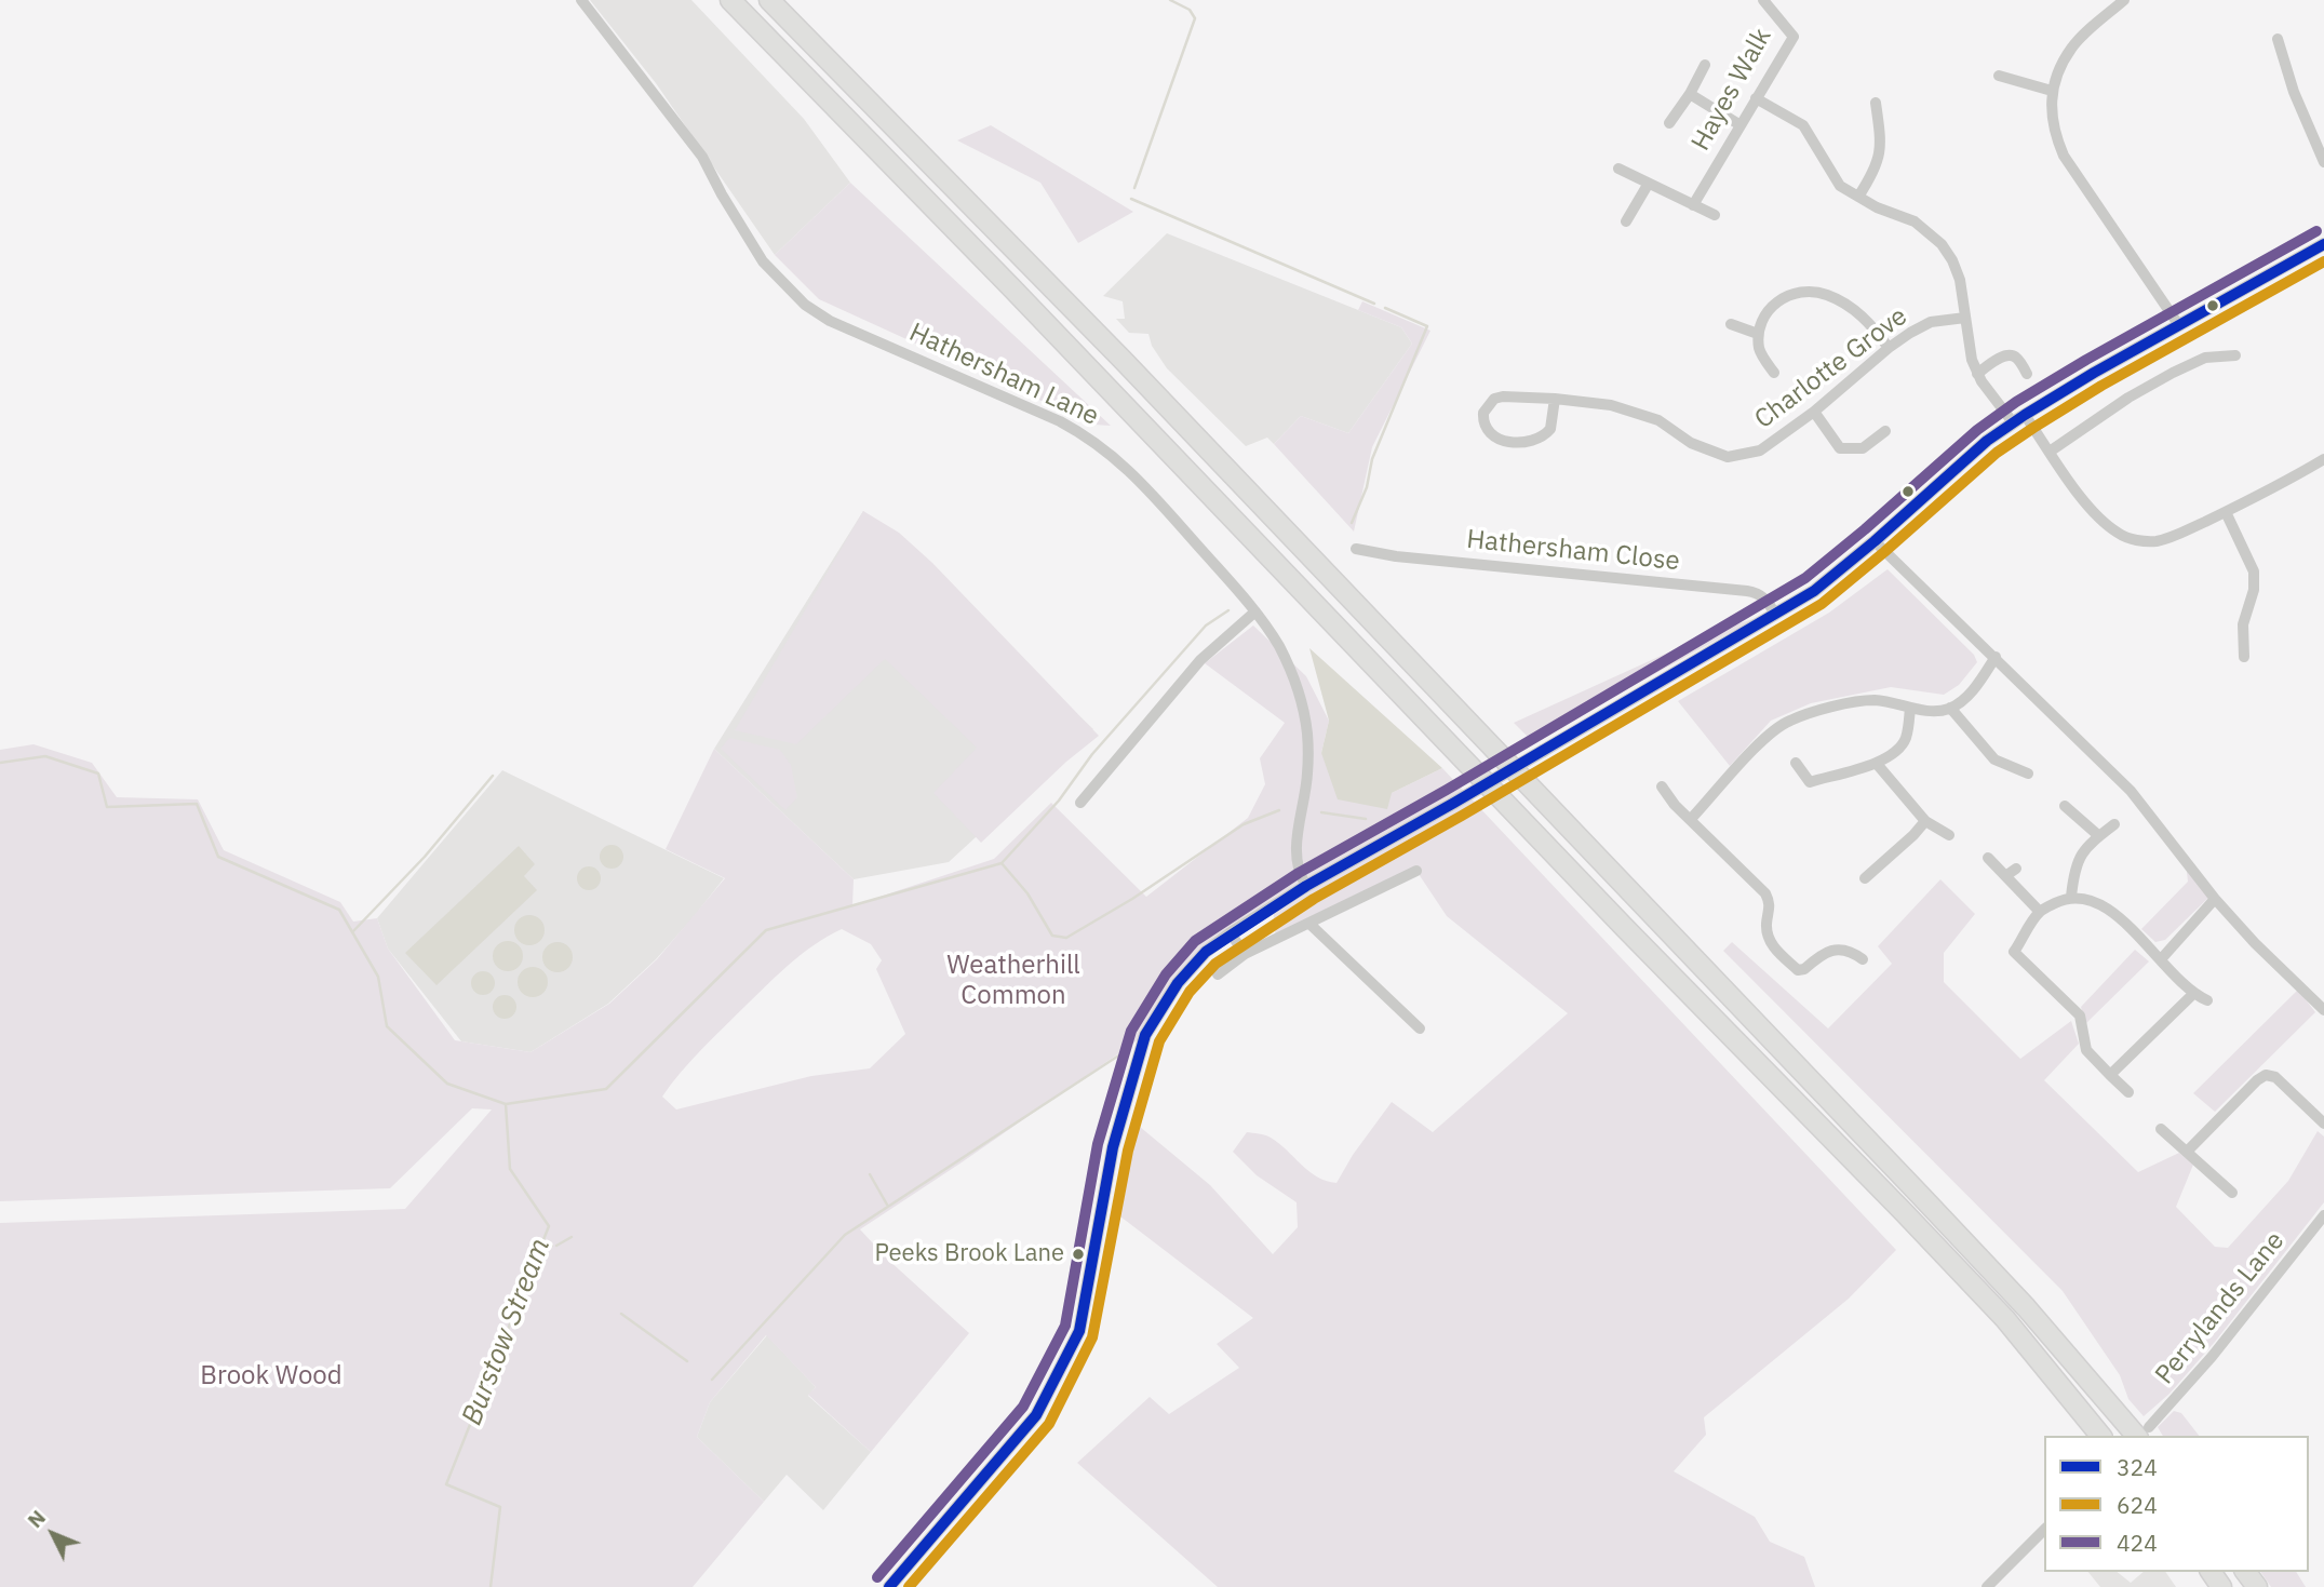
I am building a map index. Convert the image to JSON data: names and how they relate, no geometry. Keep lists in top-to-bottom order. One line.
{"streets":{"street":["Hayes Walk","Charlotte Grove","Hathersham Lane","Hathersham Close","Perrylands Lane"]},"water":["Burstow Stream"],"parks":["Weatherhill Common","Brook Wood"],"places":["Peeks Brook Lane"],"lines":["transit line 424","transit line 324","transit line 624"],"legend":["324","624","424"],"north":"top left"}
